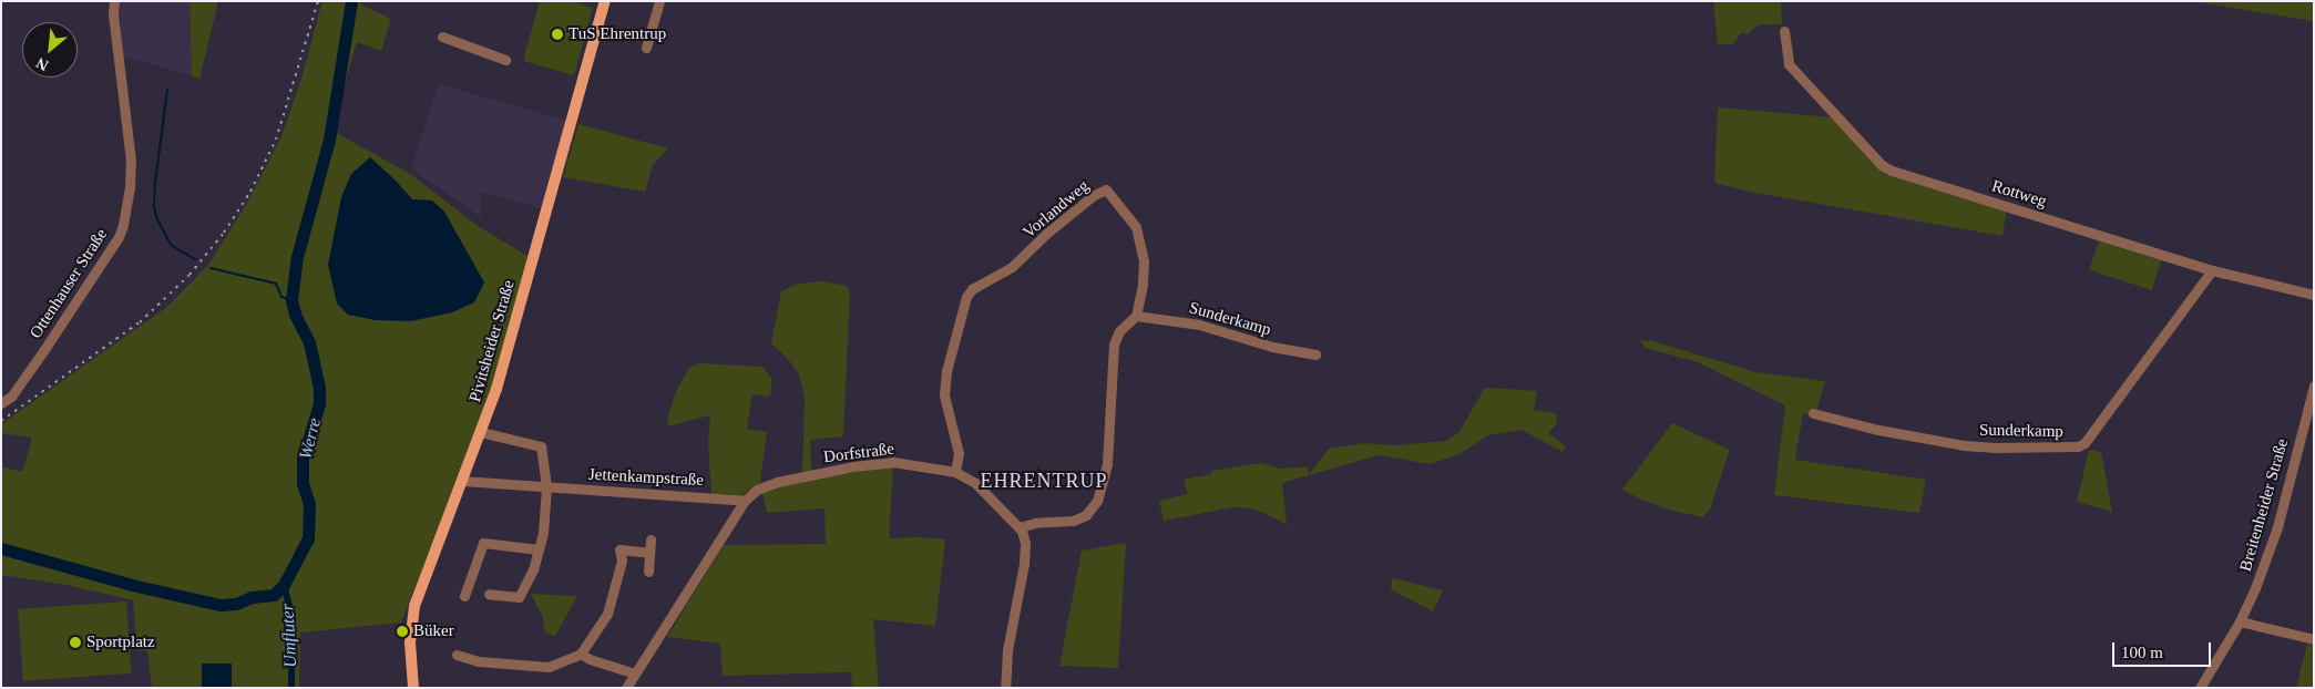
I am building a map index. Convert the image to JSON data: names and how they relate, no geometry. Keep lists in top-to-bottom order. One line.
{"streets":{"main road":["Pivitsheider Straße"],"street":["Rottweg","Vorlandweg","Ottenhauser Straße","Sunderkamp","Dorfstraße","Jettenkampstraße","Breitenheider Straße"]},"crossings":[["Rottweg","Sunderkamp"],["Vorlandweg","Sunderkamp"],["Vorlandweg","Dorfstraße"],["Pivitsheider Straße","Jettenkampstraße"],["Dorfstraße","Jettenkampstraße"]],"districts":["EHRENTRUP"],"water":["Werre","Umfluter"],"places":["TuS Ehrentrup","Büker","Sportplatz"],"scale_bar":"100 m","north":"bottom left"}
